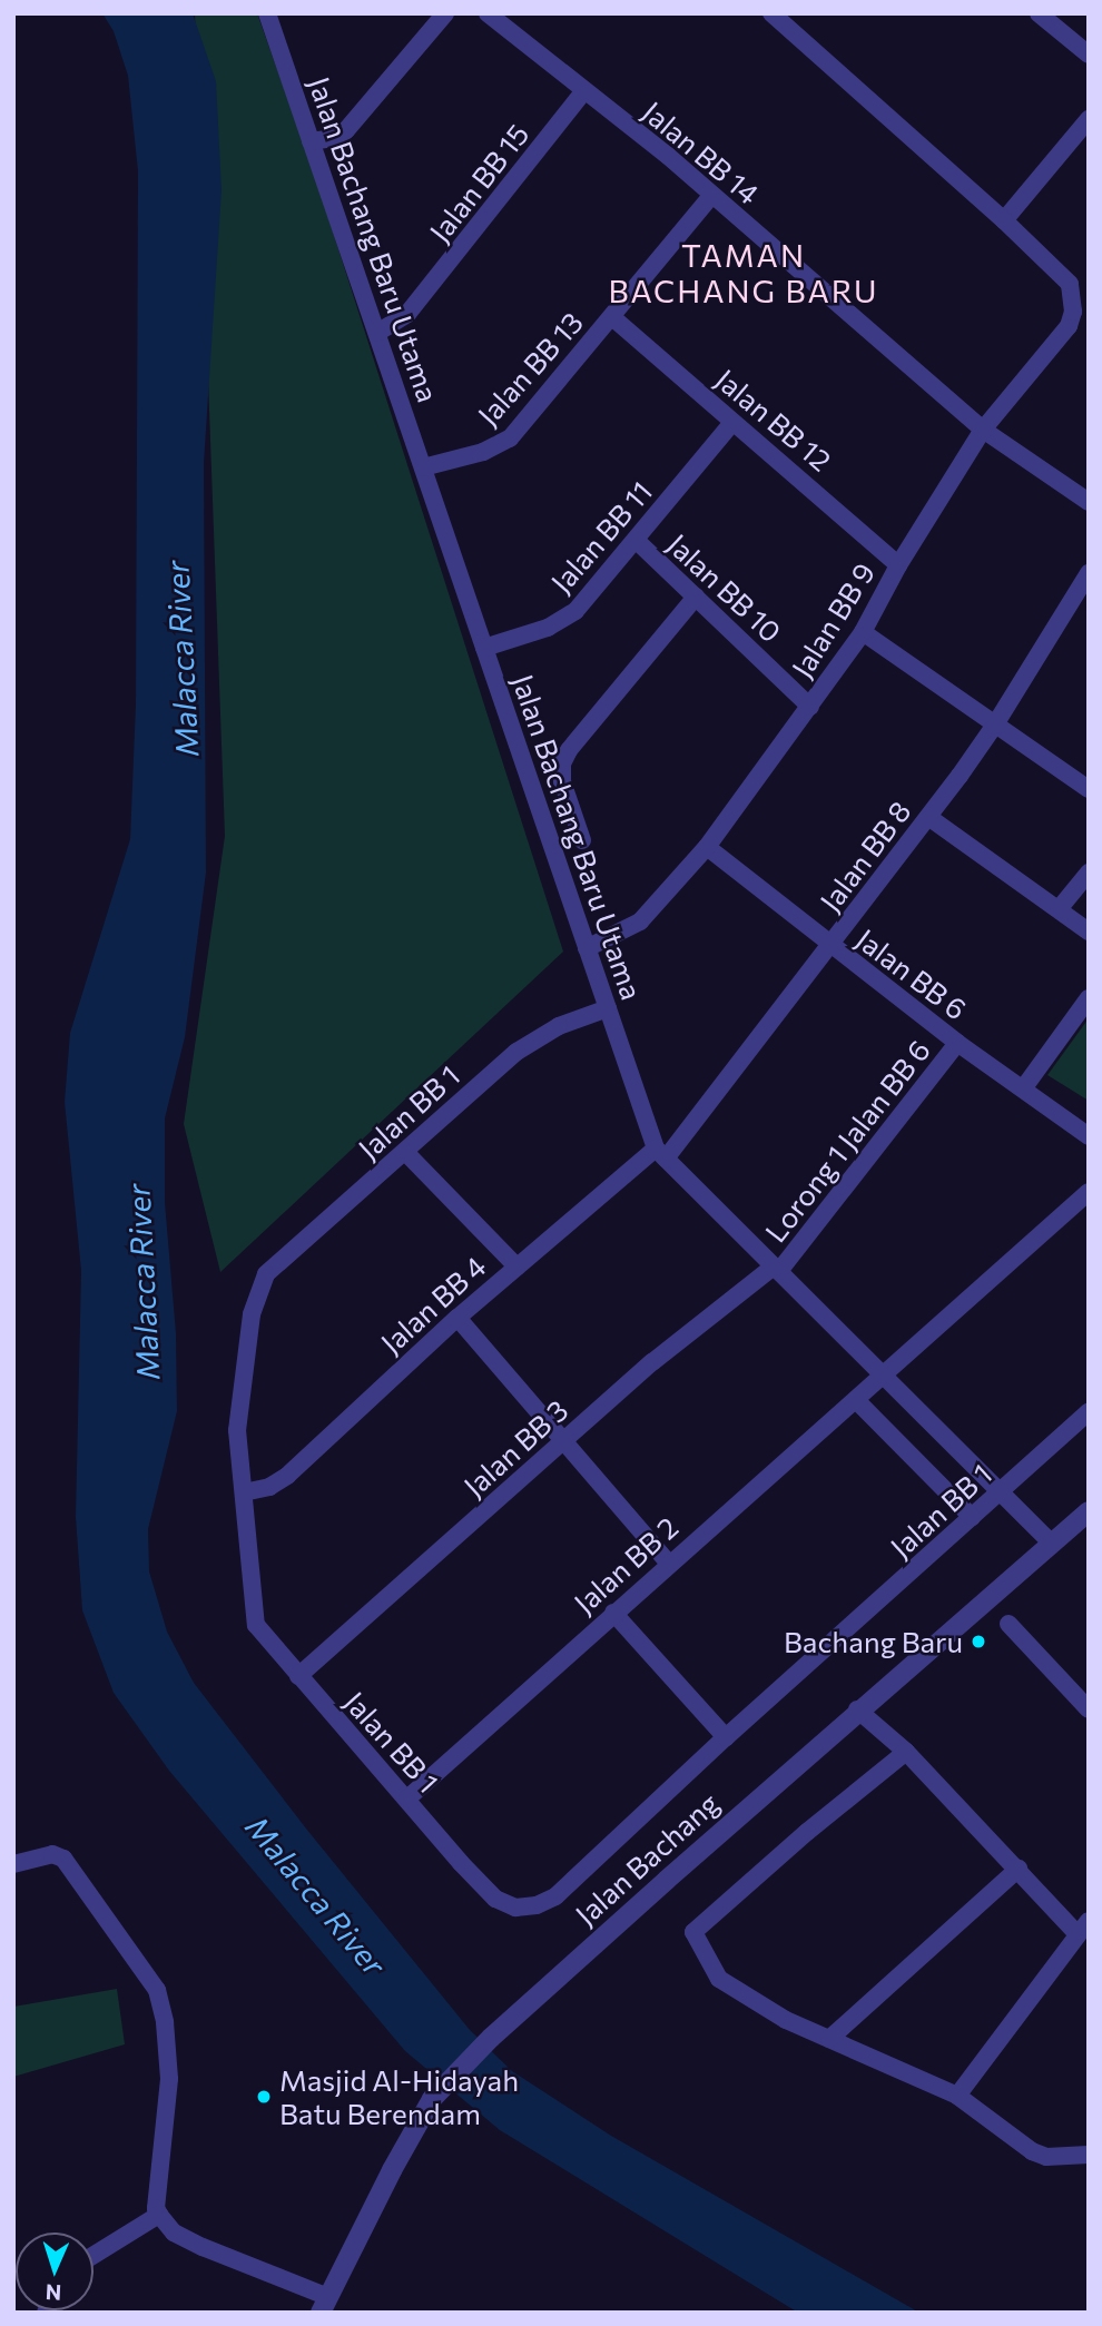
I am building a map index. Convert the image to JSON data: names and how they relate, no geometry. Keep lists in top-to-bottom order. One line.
{"streets":{"street":["Jalan BB 14","Jalan BB 15","Jalan Bachang Baru Utama","Jalan BB 13","Jalan BB 12","Jalan BB 11","Jalan BB 10","Jalan BB 9","Jalan BB 8","Jalan BB 6","Jalan BB 1","Lorong 1 Jalan BB 6","Jalan BB 4","Jalan BB 3","Jalan BB 2","Jalan Bachang"]},"crossings":[["Jalan BB 14","Jalan BB 15"],["Jalan BB 14","Jalan BB 13"],["Jalan BB 14","Jalan BB 9"],["Jalan BB 15","Jalan Bachang Baru Utama"],["Jalan Bachang Baru Utama","Jalan BB 13"],["Jalan Bachang Baru Utama","Jalan BB 11"],["Jalan Bachang Baru Utama","Jalan BB 9"],["Jalan Bachang Baru Utama","Jalan BB 8"],["Jalan Bachang Baru Utama","Jalan BB 1"],["Jalan Bachang Baru Utama","Lorong 1 Jalan BB 6"],["Jalan Bachang Baru Utama","Jalan BB 4"],["Jalan Bachang Baru Utama","Jalan BB 3"],["Jalan Bachang Baru Utama","Jalan BB 2"],["Jalan Bachang Baru Utama","Jalan Bachang"],["Jalan BB 13","Jalan BB 12"],["Jalan BB 12","Jalan BB 11"],["Jalan BB 12","Jalan BB 9"],["Jalan BB 11","Jalan BB 10"],["Jalan BB 10","Jalan BB 9"],["Jalan BB 9","Jalan BB 6"],["Jalan BB 8","Jalan BB 6"],["Jalan BB 8","Jalan BB 4"],["Jalan BB 6","Lorong 1 Jalan BB 6"],["Jalan BB 1","Jalan BB 4"],["Jalan BB 1","Jalan BB 3"],["Jalan BB 1","Jalan BB 2"],["Lorong 1 Jalan BB 6","Jalan BB 3"]],"districts":["TAMAN BACHANG BARU"],"water":["Malacca River"],"places":["Bachang Baru","Masjid Al-Hidayah Batu Berendam"],"north":"bottom"}
